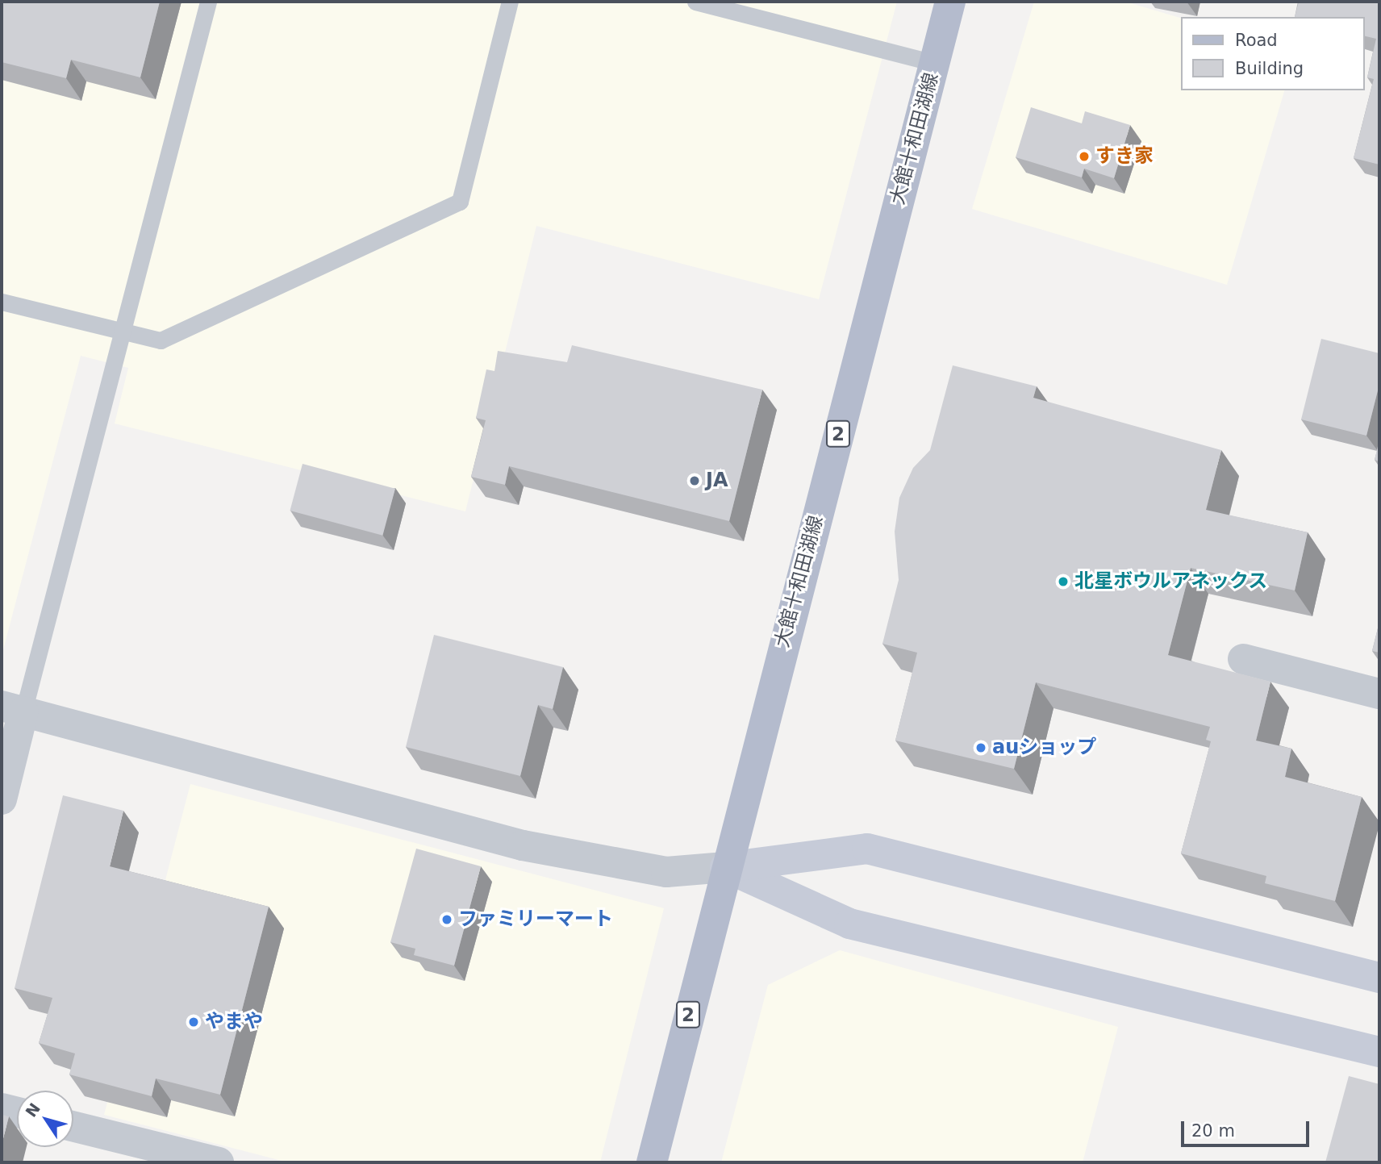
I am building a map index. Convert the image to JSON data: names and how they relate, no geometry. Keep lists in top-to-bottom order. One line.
{"streets":{"main road":["大館十和田湖線","2"]},"places":["すき家","JA","北星ボウルアネックス","auショップ","ファミリーマート","やまや"],"legend":["Road","Building"],"scale_bar":"20 m","north":"top left"}
